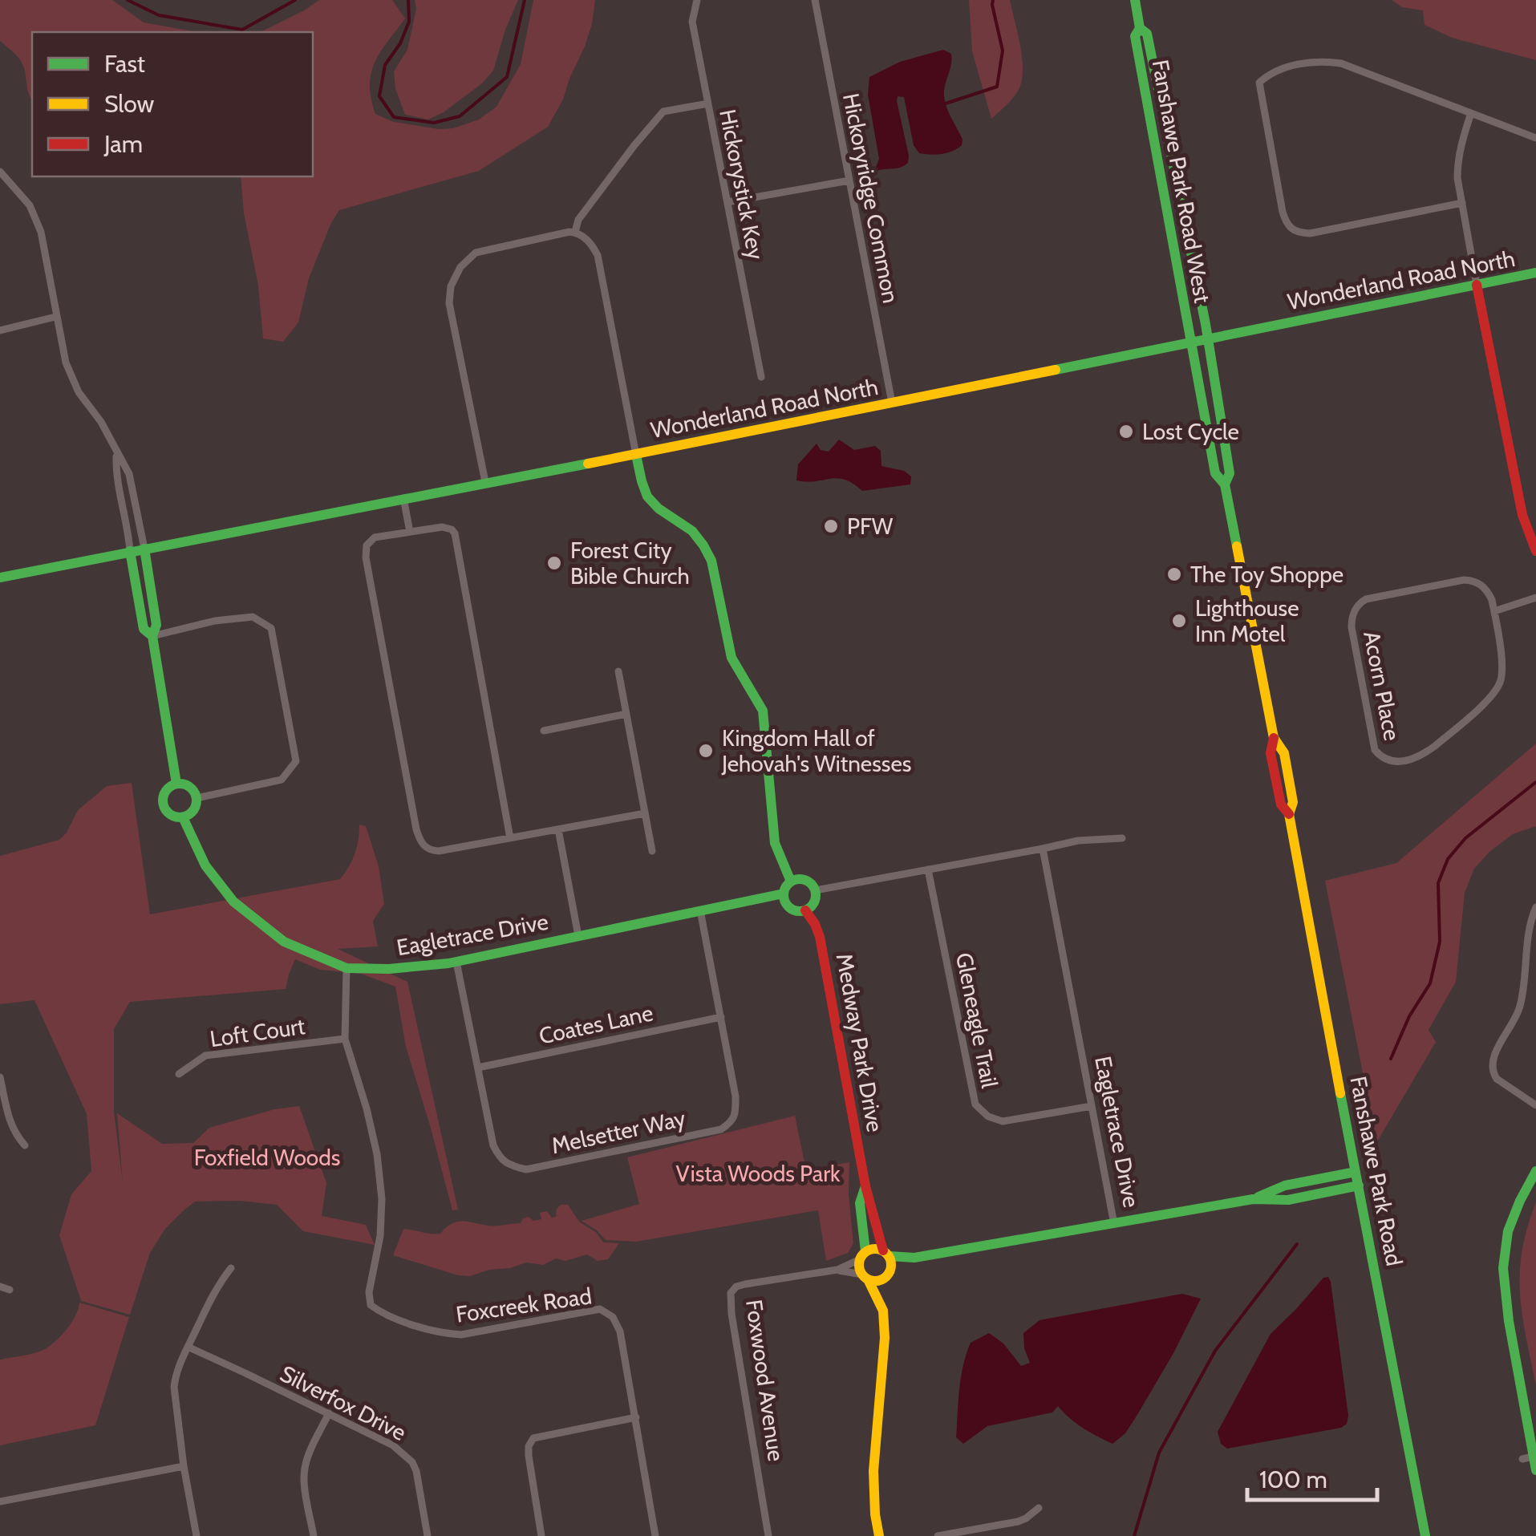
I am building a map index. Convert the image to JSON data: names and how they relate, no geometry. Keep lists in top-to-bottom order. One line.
{"streets":{"street":["Fanshawe Park Road West","Hickorystick Key","Hickoryridge Common","Wonderland Road North","Acorn Place","Eagletrace Drive","Gleneagle Trail","Coates Lane","Loft Court","Medway Park Drive","Melsetter Way","Fanshawe Park Road","Foxcreek Road","Foxwood Avenue","Silverfox Drive"]},"crossings":[["Fanshawe Park Road West","Wonderland Road North"],["Fanshawe Park Road West","Fanshawe Park Road"],["Hickoryridge Common","Wonderland Road North"],["Wonderland Road North","Fanshawe Park Road"],["Eagletrace Drive","Gleneagle Trail"],["Eagletrace Drive","Medway Park Drive"],["Eagletrace Drive","Melsetter Way"],["Eagletrace Drive","Foxcreek Road"],["Coates Lane","Melsetter Way"],["Loft Court","Foxcreek Road"],["Medway Park Drive","Foxwood Avenue"]],"parks":["Foxfield Woods","Vista Woods Park"],"places":["Lost Cycle","PFW","Forest City Bible Church","The Toy Shoppe","Lighthouse Inn Motel","Kingdom Hall of Jehovah's Witnesses"],"legend":["Fast","Slow","Jam"],"scale_bar":"100 m"}
